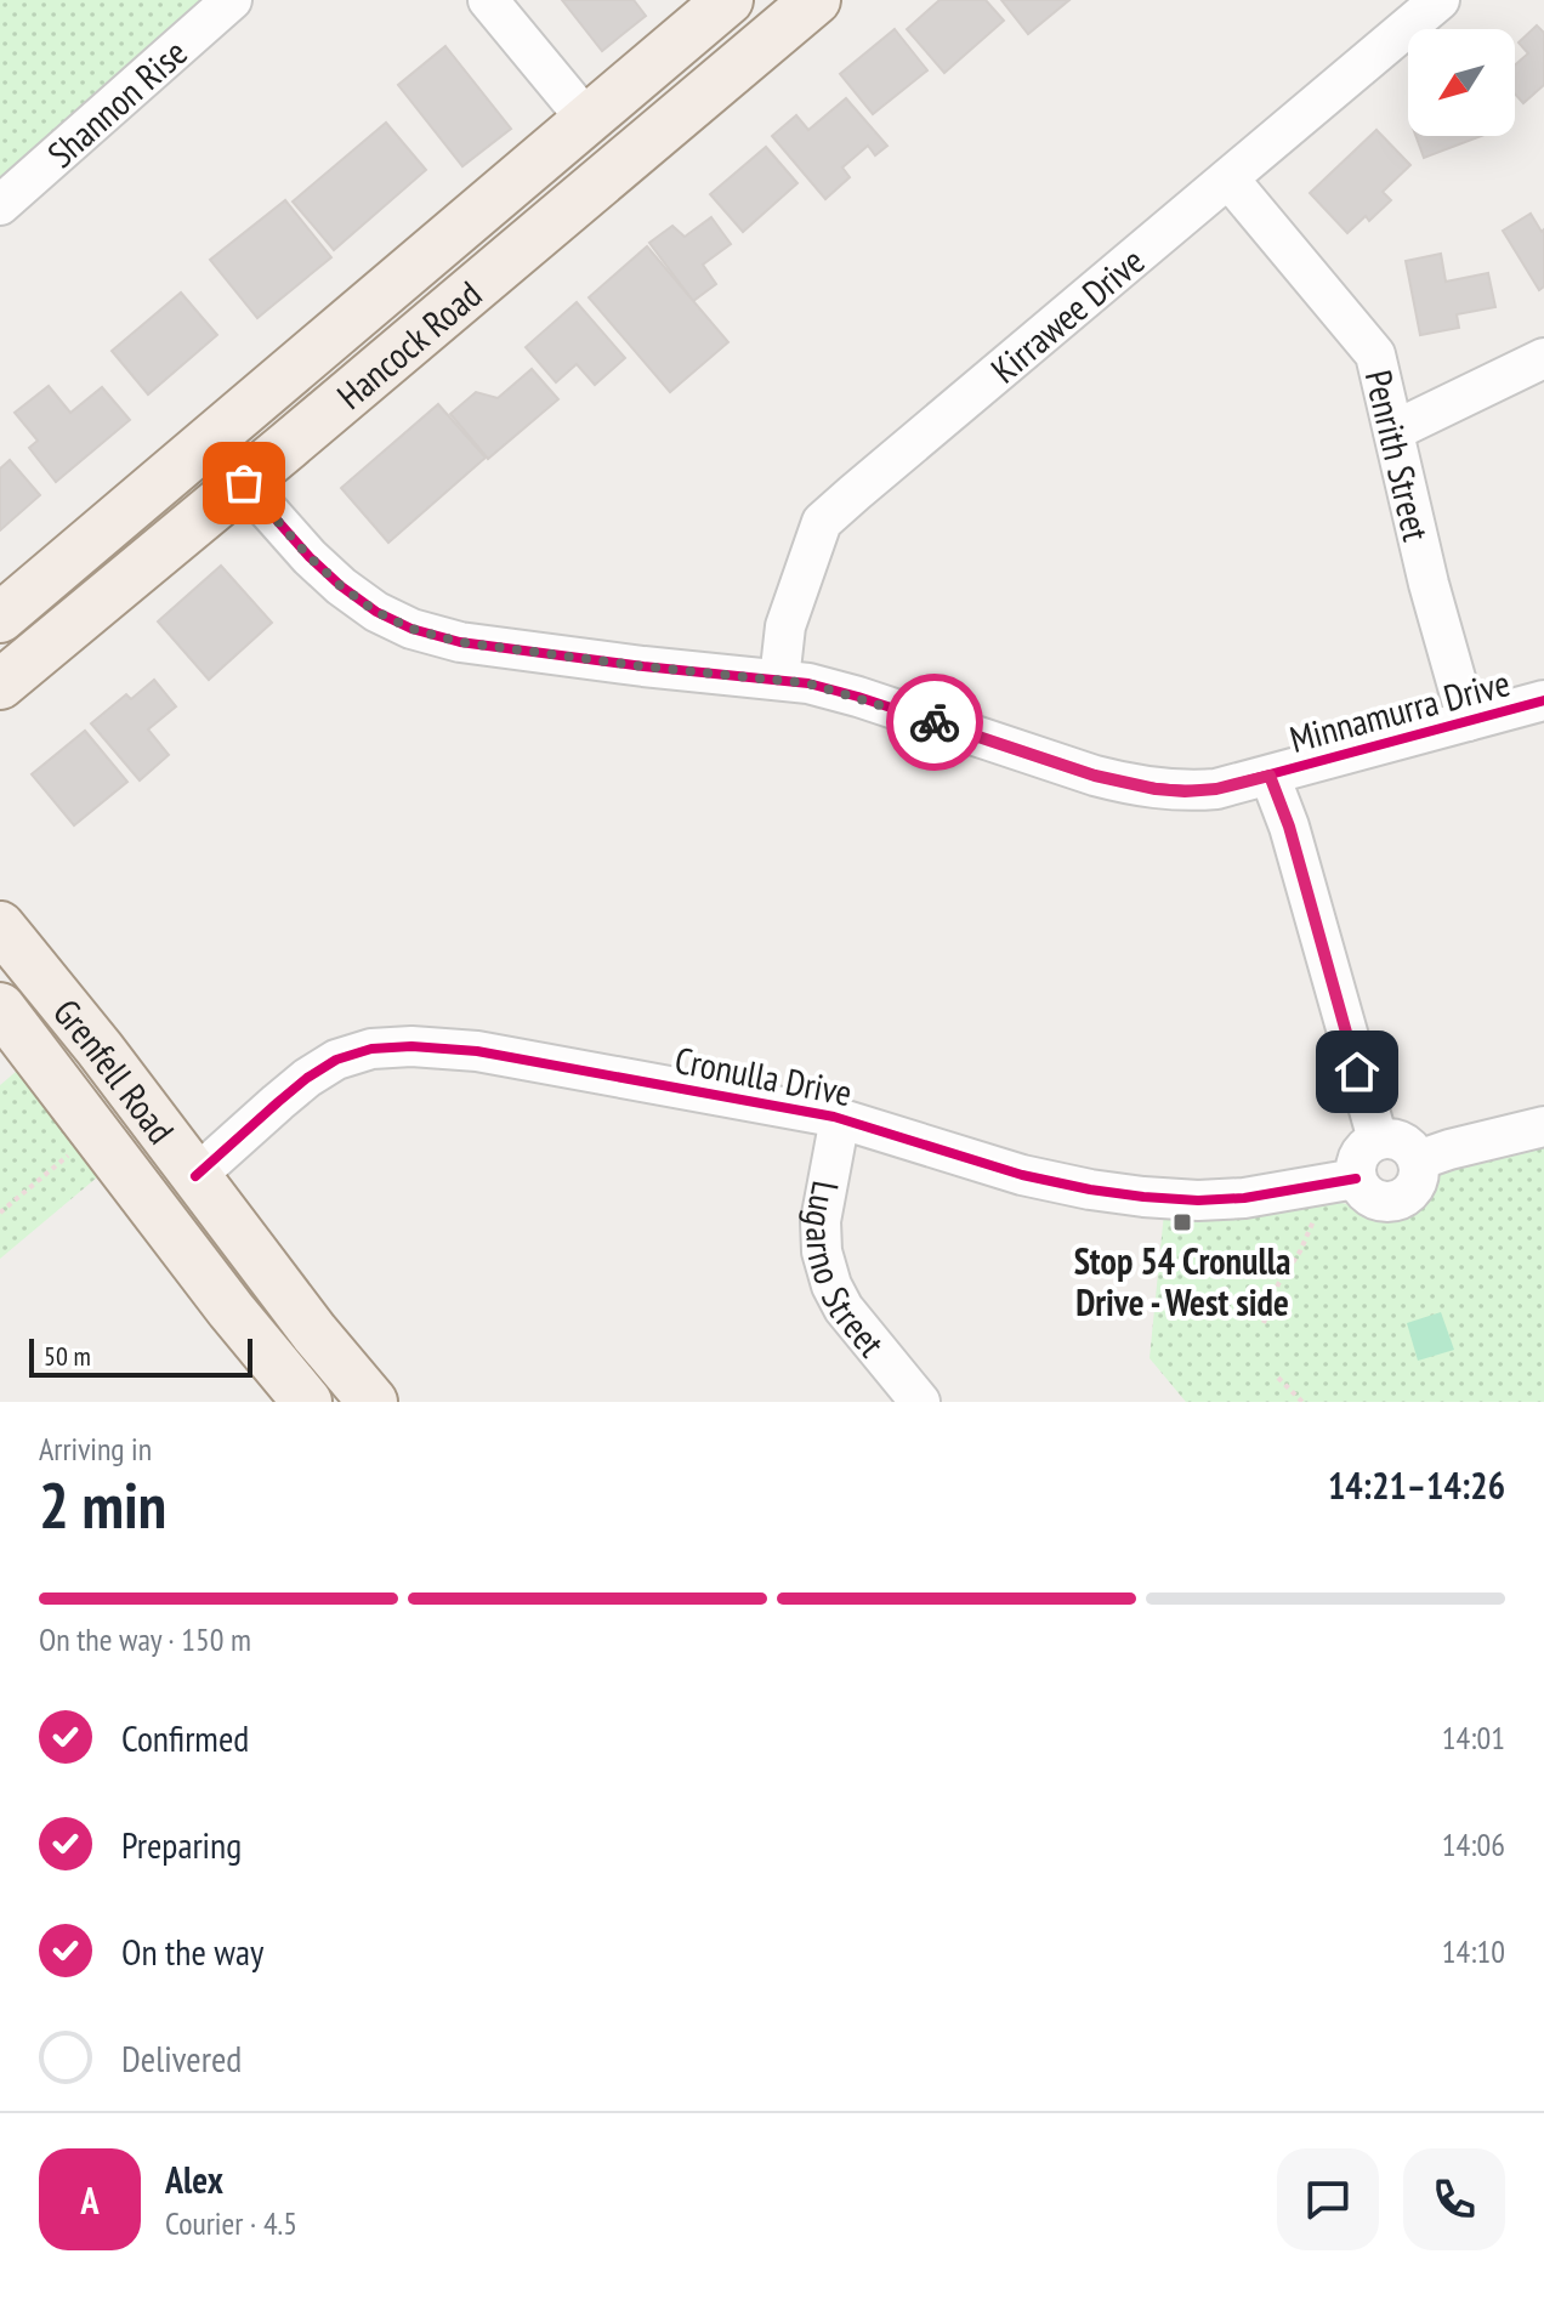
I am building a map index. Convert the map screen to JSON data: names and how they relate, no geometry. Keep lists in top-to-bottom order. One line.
{"streets":{"main road":["Hancock Road","Grenfell Road"],"street":["Shannon Rise","Kirrawee Drive","Penrith Street","Minnamurra Drive","Cronulla Drive","Lugarno Street"]},"crossings":[["Kirrawee Drive","Penrith Street"],["Kirrawee Drive","Minnamurra Drive"],["Hancock Road","Minnamurra Drive"],["Penrith Street","Minnamurra Drive"],["Grenfell Road","Cronulla Drive"],["Cronulla Drive","Lugarno Street"]],"places":{"transit":["Stop 54 Cronulla Drive - West side"]},"scale_bar":"50 m","north":"bottom left","page":{"scale":"50 m","heading":["2 min","Arriving in","14:21–14:26"],"panel":["Alex","Courier · 4.5"],"bar":"On the way · 150 m","list":[["Confirmed","14:01"],["Preparing","14:06"],["On the way","14:10"],"Delivered"],"round":"A"}}
